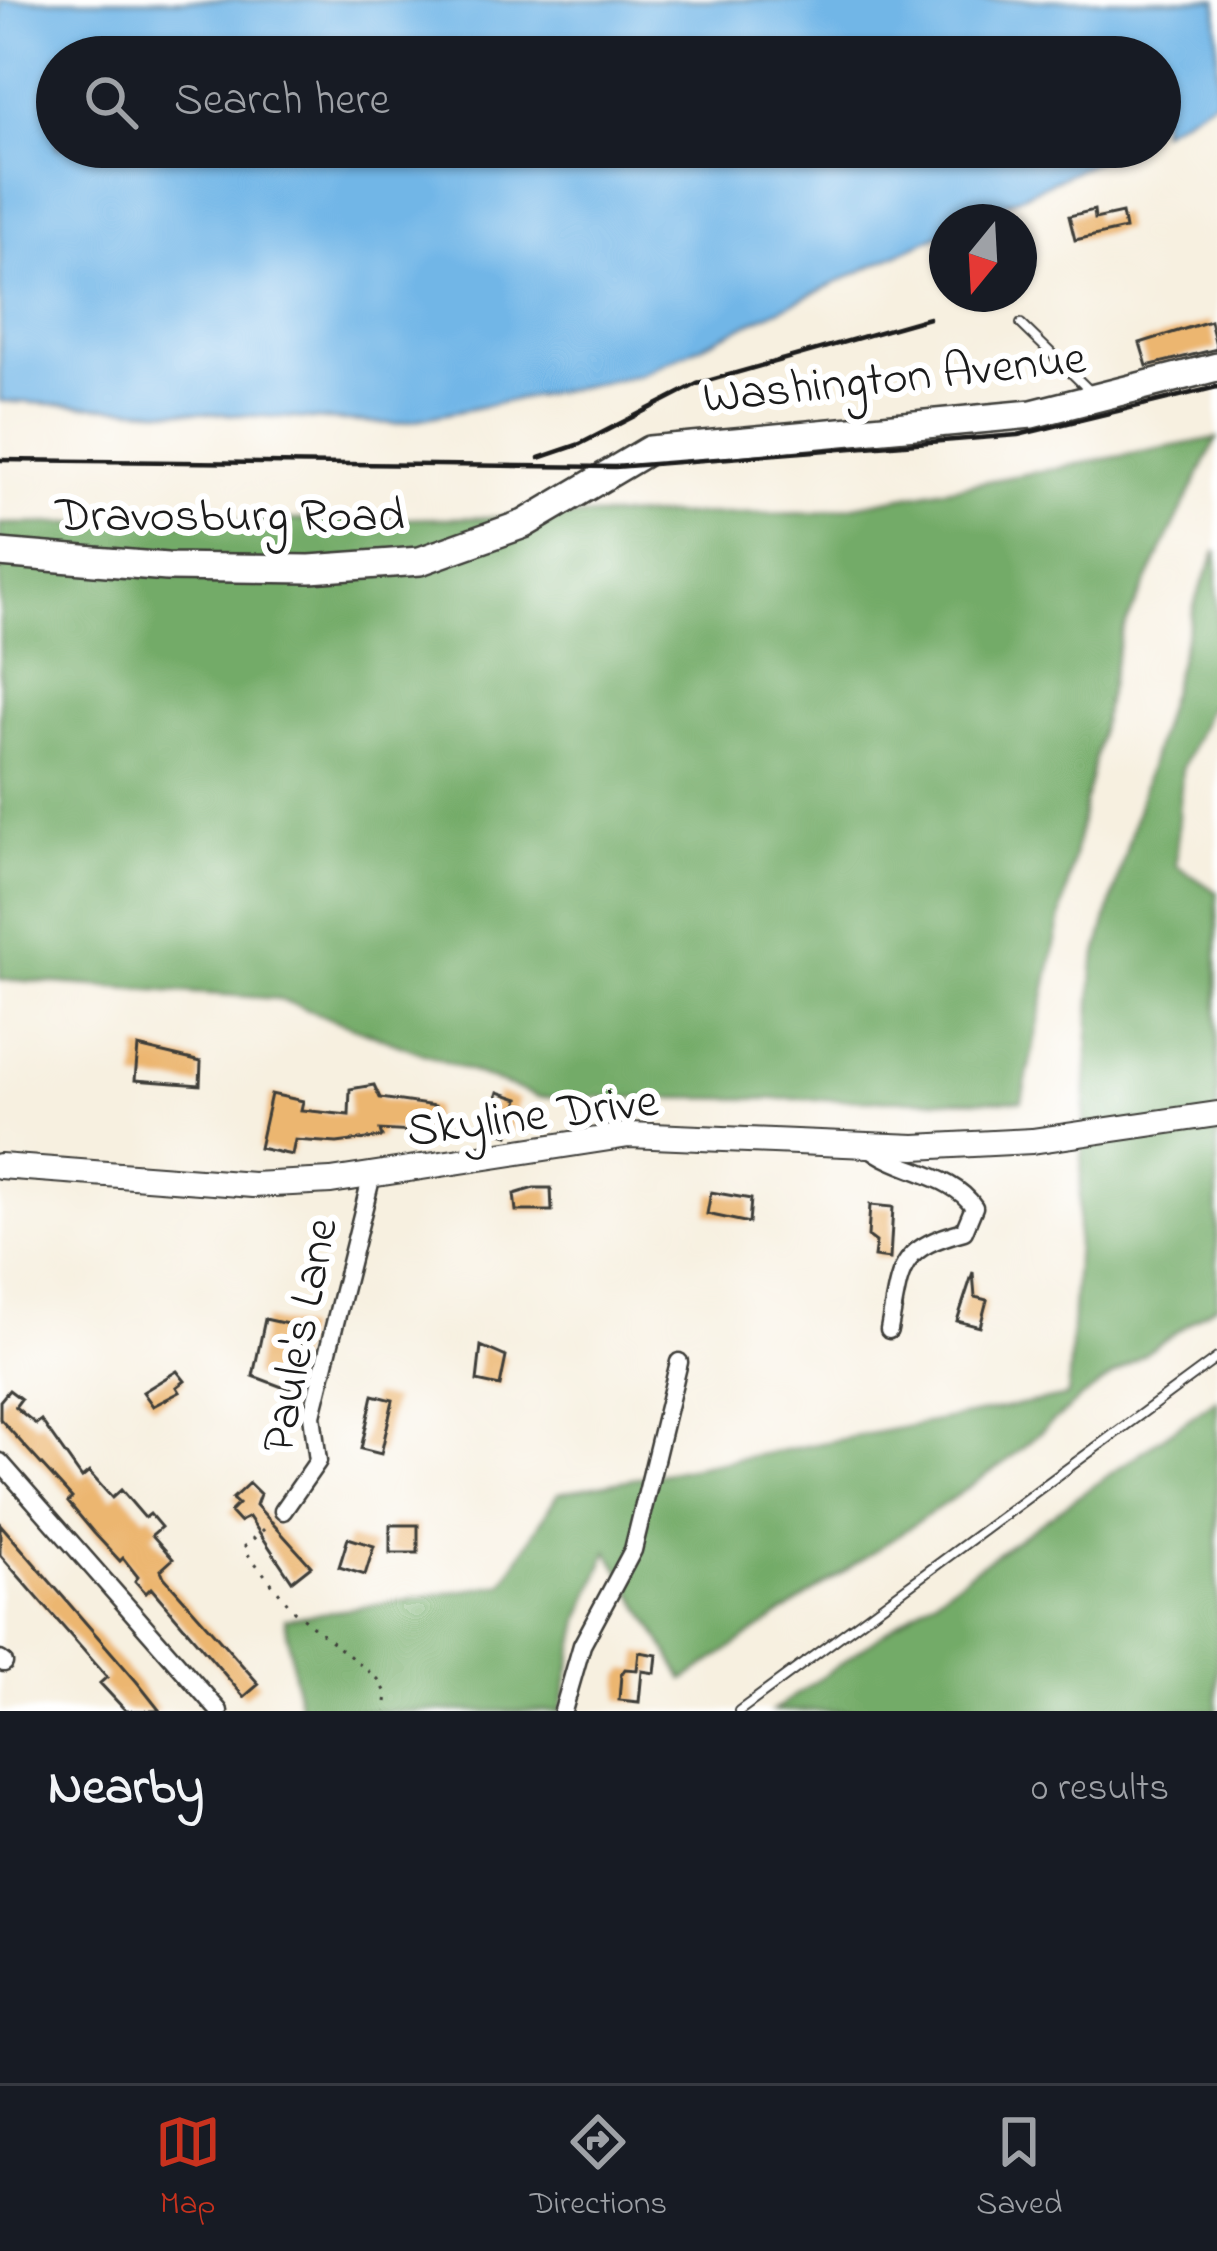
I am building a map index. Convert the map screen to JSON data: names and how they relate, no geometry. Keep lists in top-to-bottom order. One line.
{"streets":{"main road":["Washington Avenue","Dravosburg Road"],"street":["Skyline Drive","Paule's Lane"]},"crossings":[["Washington Avenue","Dravosburg Road"],["Skyline Drive","Paule's Lane"]],"north":"bottom","page":{"search":"Search here","heading":["Nearby","0 results"],"nav":["Map","Directions","Saved"]}}
